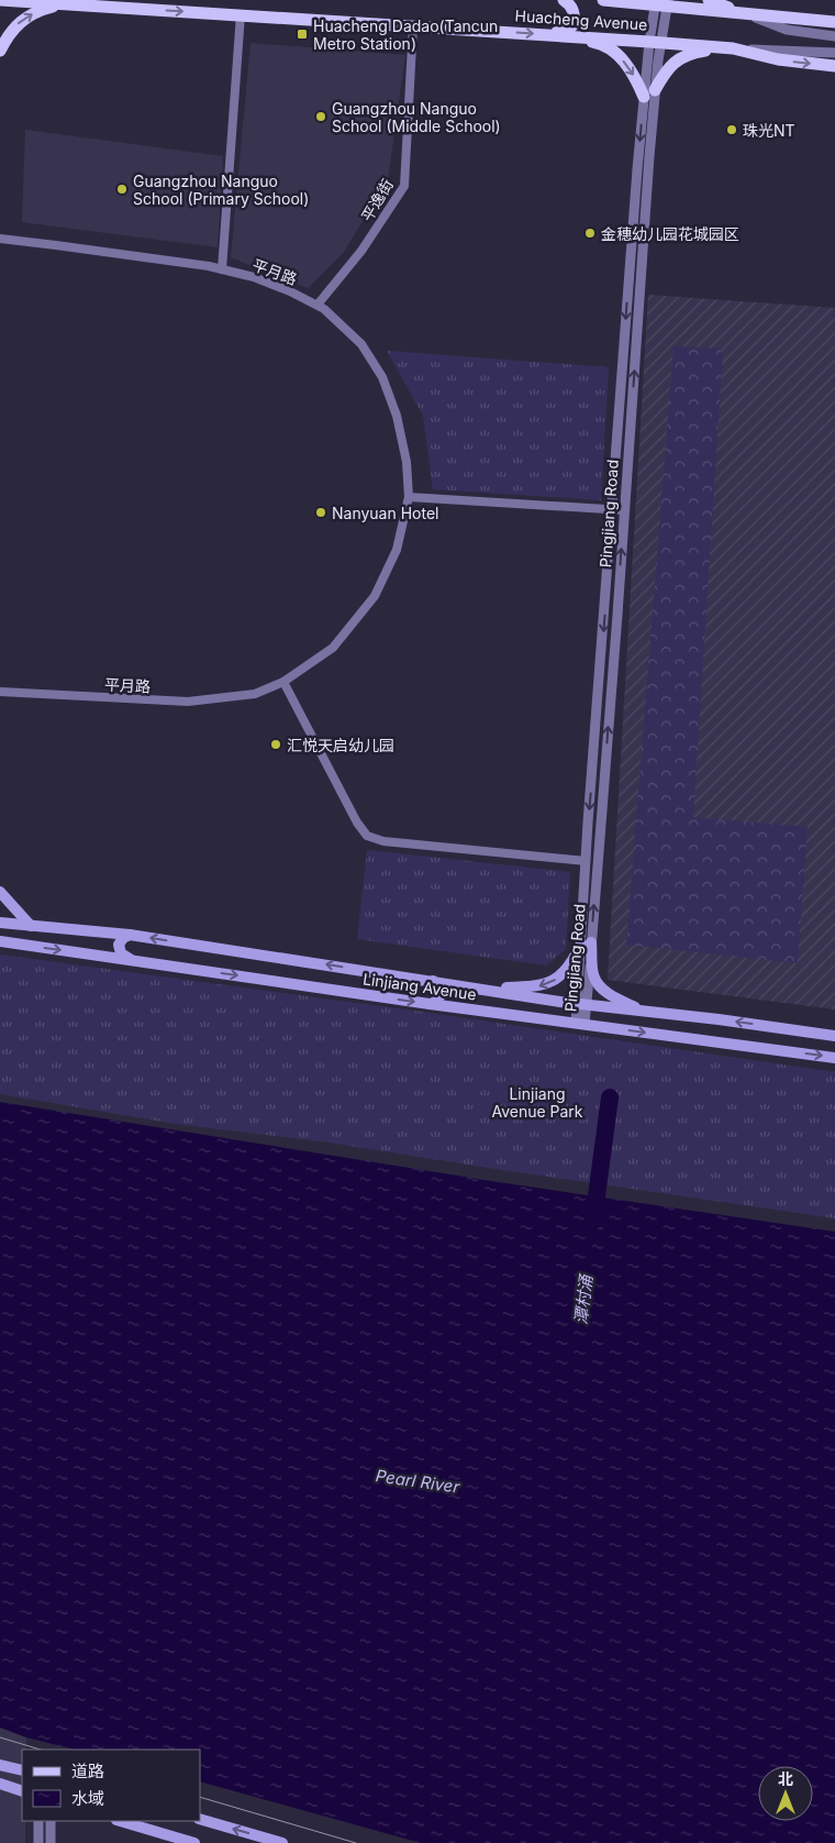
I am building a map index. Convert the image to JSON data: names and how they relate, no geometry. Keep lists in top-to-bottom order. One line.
{"streets":{"main road":["Huacheng Avenue","Linjiang Avenue"],"street":["平逸街","平月路","Pingjiang Road"]},"crossings":[["Huacheng Avenue","平逸街"],["Huacheng Avenue","Pingjiang Road"],["平逸街","平月路"],["Pingjiang Road","Linjiang Avenue"]],"water":["潭村涌","Pearl River"],"parks":["Linjiang Avenue Park"],"places":{"transit":["Huacheng Dadao(Tancun Metro Station)"],"other":["Guangzhou Nanguo School (Middle School)","珠光NT","Guangzhou Nanguo School (Primary School)","金穗幼儿园花城园区","Nanyuan Hotel","汇悦天启幼儿园"]},"legend":["道路","水域"],"north":"top"}
